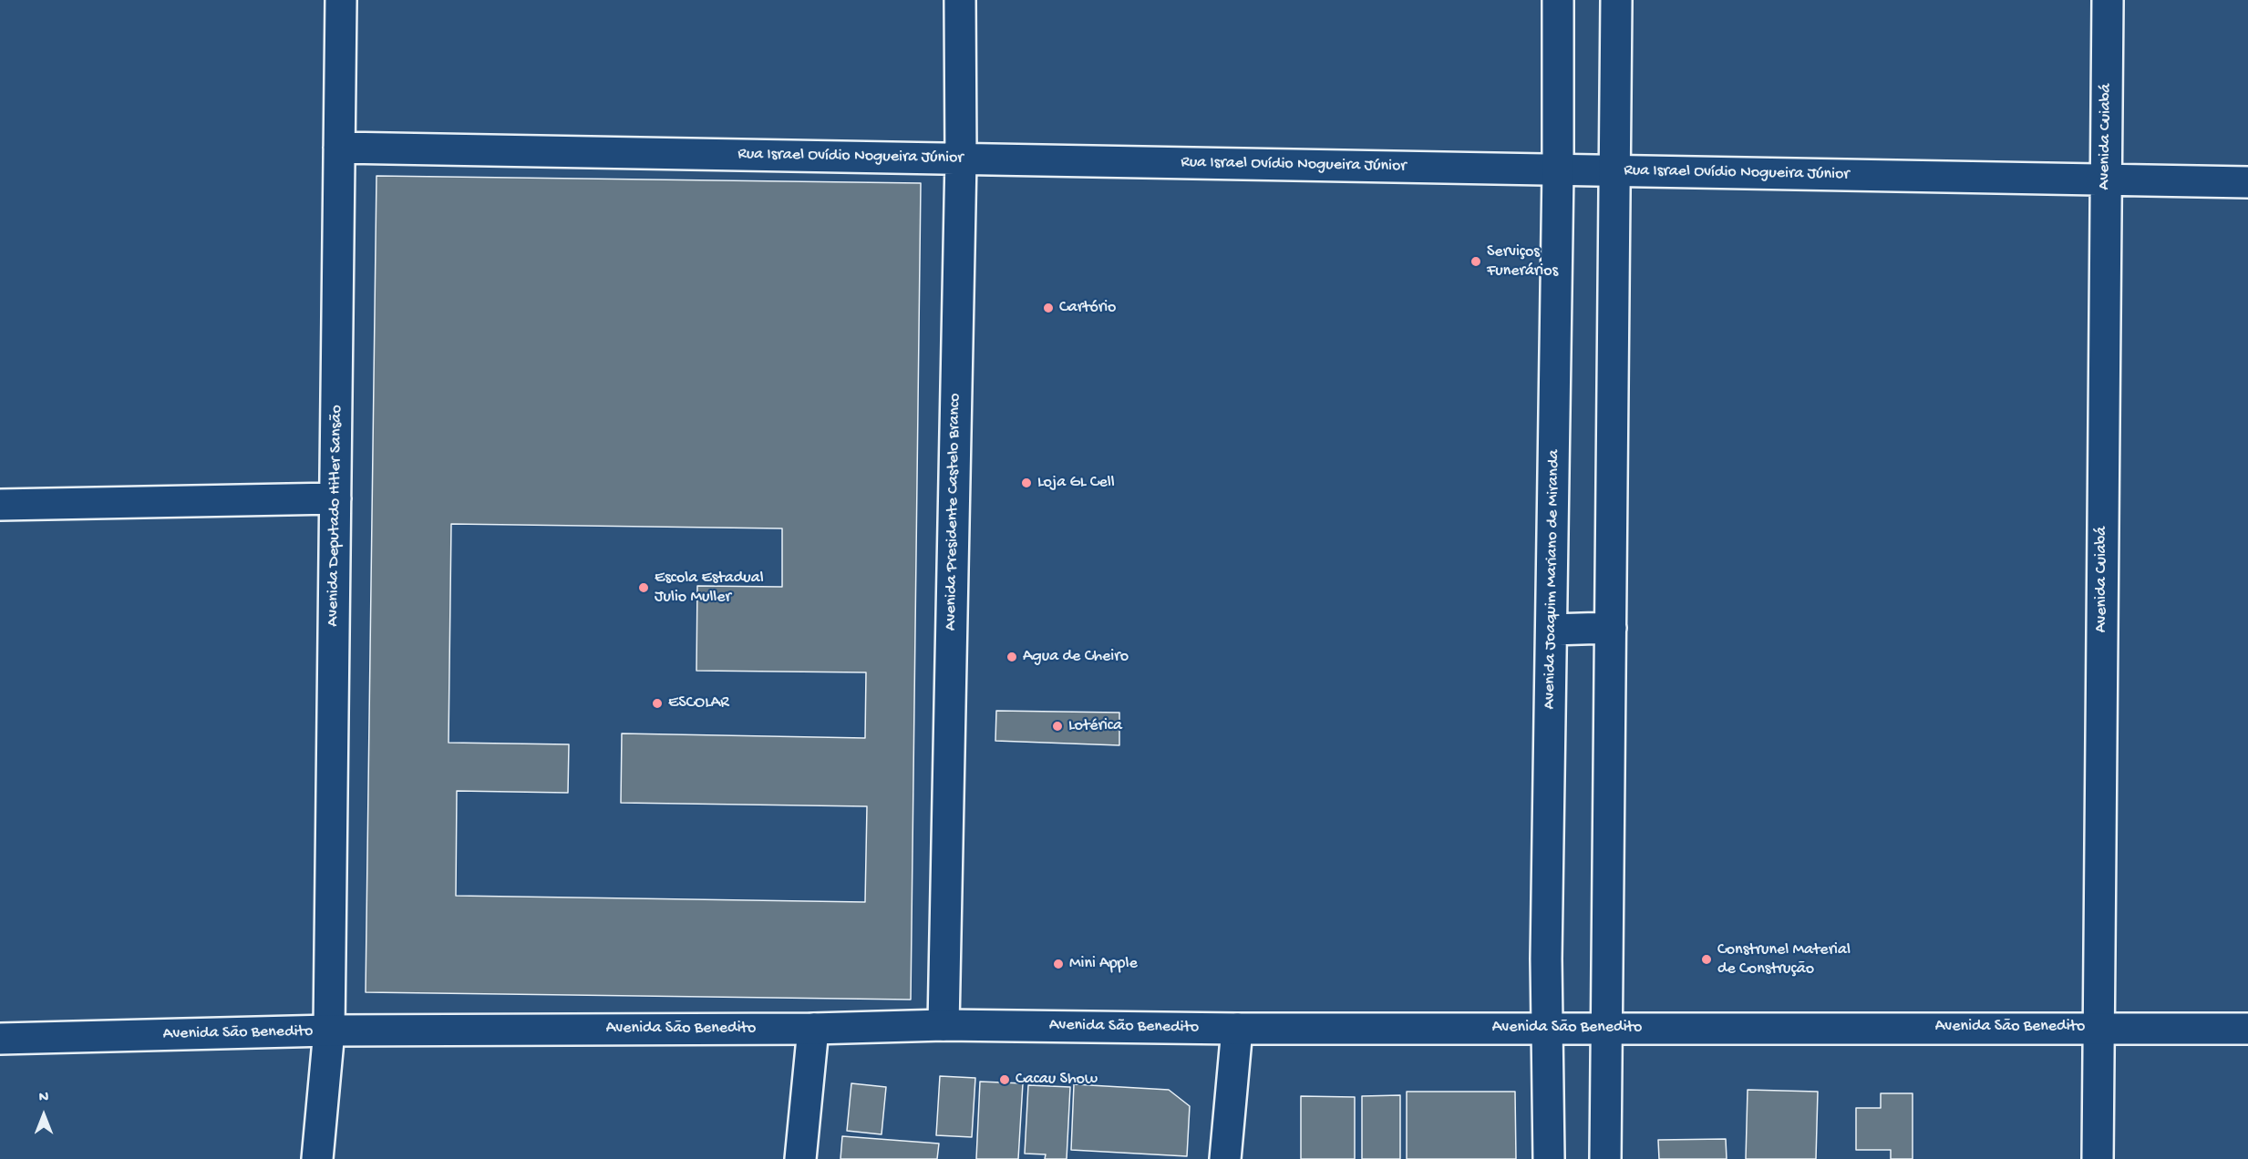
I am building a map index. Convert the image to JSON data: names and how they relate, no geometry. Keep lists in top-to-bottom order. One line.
{"streets":{"street":["Avenida Cuiabá","Rua Israel Ovídio Nogueira Júnior","Avenida Presidente Castelo Branco","Avenida Deputado Hitler Sansão","Avenida Joaquim Mariano de Miranda","Avenida São Benedito"]},"crossings":[["Avenida Cuiabá","Rua Israel Ovídio Nogueira Júnior"],["Avenida Cuiabá","Avenida São Benedito"],["Rua Israel Ovídio Nogueira Júnior","Avenida Presidente Castelo Branco"],["Rua Israel Ovídio Nogueira Júnior","Avenida Deputado Hitler Sansão"],["Rua Israel Ovídio Nogueira Júnior","Avenida Joaquim Mariano de Miranda"],["Avenida Presidente Castelo Branco","Avenida São Benedito"],["Avenida Deputado Hitler Sansão","Avenida São Benedito"],["Avenida Joaquim Mariano de Miranda","Avenida São Benedito"]],"places":["Serviços Funerários","Cartório","Loja GL Cell","Escola Estadual Julio Muller","Agua de Cheiro","ESCOLAR","Lotérica","Construnel Material de Construção","Mini Apple","Cacau Show"],"north":"top"}
